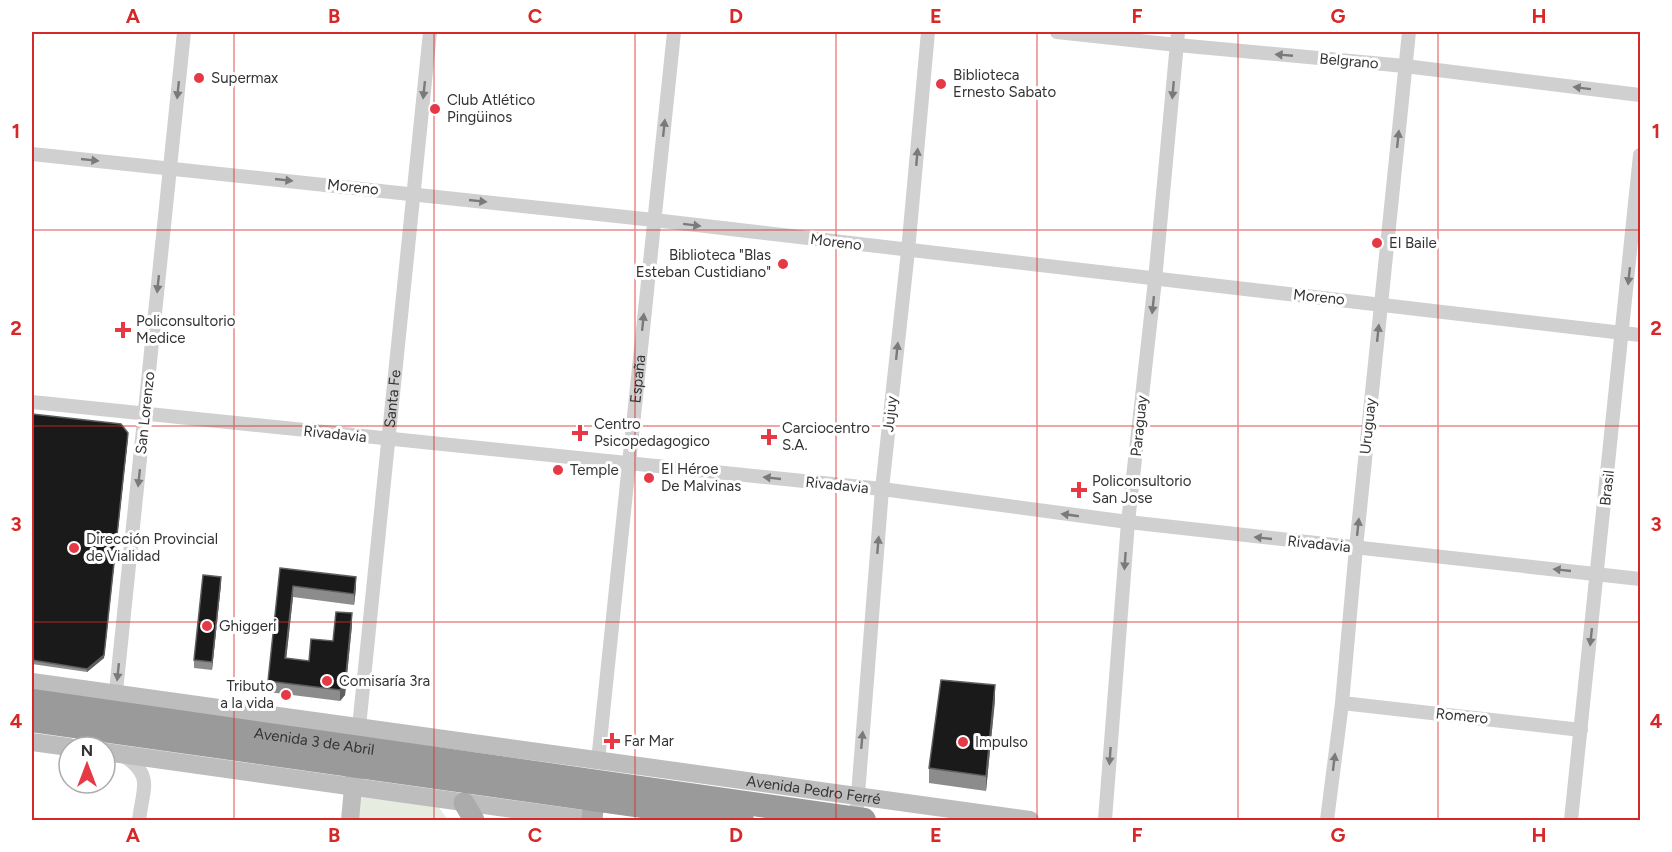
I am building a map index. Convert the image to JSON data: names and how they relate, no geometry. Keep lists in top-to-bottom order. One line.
{"streets":{"highway":["Avenida 3 de Abril","Avenida Pedro Ferré"],"street":["Belgrano","Moreno","España","Santa Fe","San Lorenzo","Jujuy","Paraguay","Uruguay","Rivadavia","Brasil","Romero"]},"crossings":[["Belgrano","Paraguay"],["Belgrano","Uruguay"],["Moreno","España"],["Moreno","Santa Fe"],["Moreno","San Lorenzo"],["Moreno","Jujuy"],["Moreno","Paraguay"],["Moreno","Uruguay"],["Moreno","Brasil"],["España","Rivadavia"],["España","Avenida 3 de Abril"],["España","Avenida Pedro Ferré"],["Santa Fe","Rivadavia"],["Santa Fe","Avenida 3 de Abril"],["San Lorenzo","Rivadavia"],["San Lorenzo","Avenida 3 de Abril"],["Jujuy","Rivadavia"],["Jujuy","Avenida Pedro Ferré"],["Paraguay","Rivadavia"],["Uruguay","Rivadavia"],["Uruguay","Romero"],["Rivadavia","Brasil"],["Brasil","Romero"],["Avenida 3 de Abril","Avenida Pedro Ferré"]],"one_way":["Belgrano","Moreno","España","San Lorenzo","Jujuy","Paraguay","Uruguay","Rivadavia","Brasil"],"places":{"other":["Supermax","Biblioteca Ernesto Sabato","Club Atlético Pingüinos","El Baile","Biblioteca \"Blas Esteban Custidiano\"","Temple","El Héroe De Malvinas","Dirección Provincial de Vialidad","Ghiggeri","Comisaría 3ra","Tributo a la vida","Impulso"],"health":["Policonsultorio Medice","Centro Psicopedagogico","Carciocentro S.A.","Policonsultorio San Jose","Far Mar"]},"north":"top","grid":{"columns":["A","B","C","D","E","F","G","H"],"rows":["1","2","3","4"]}}
